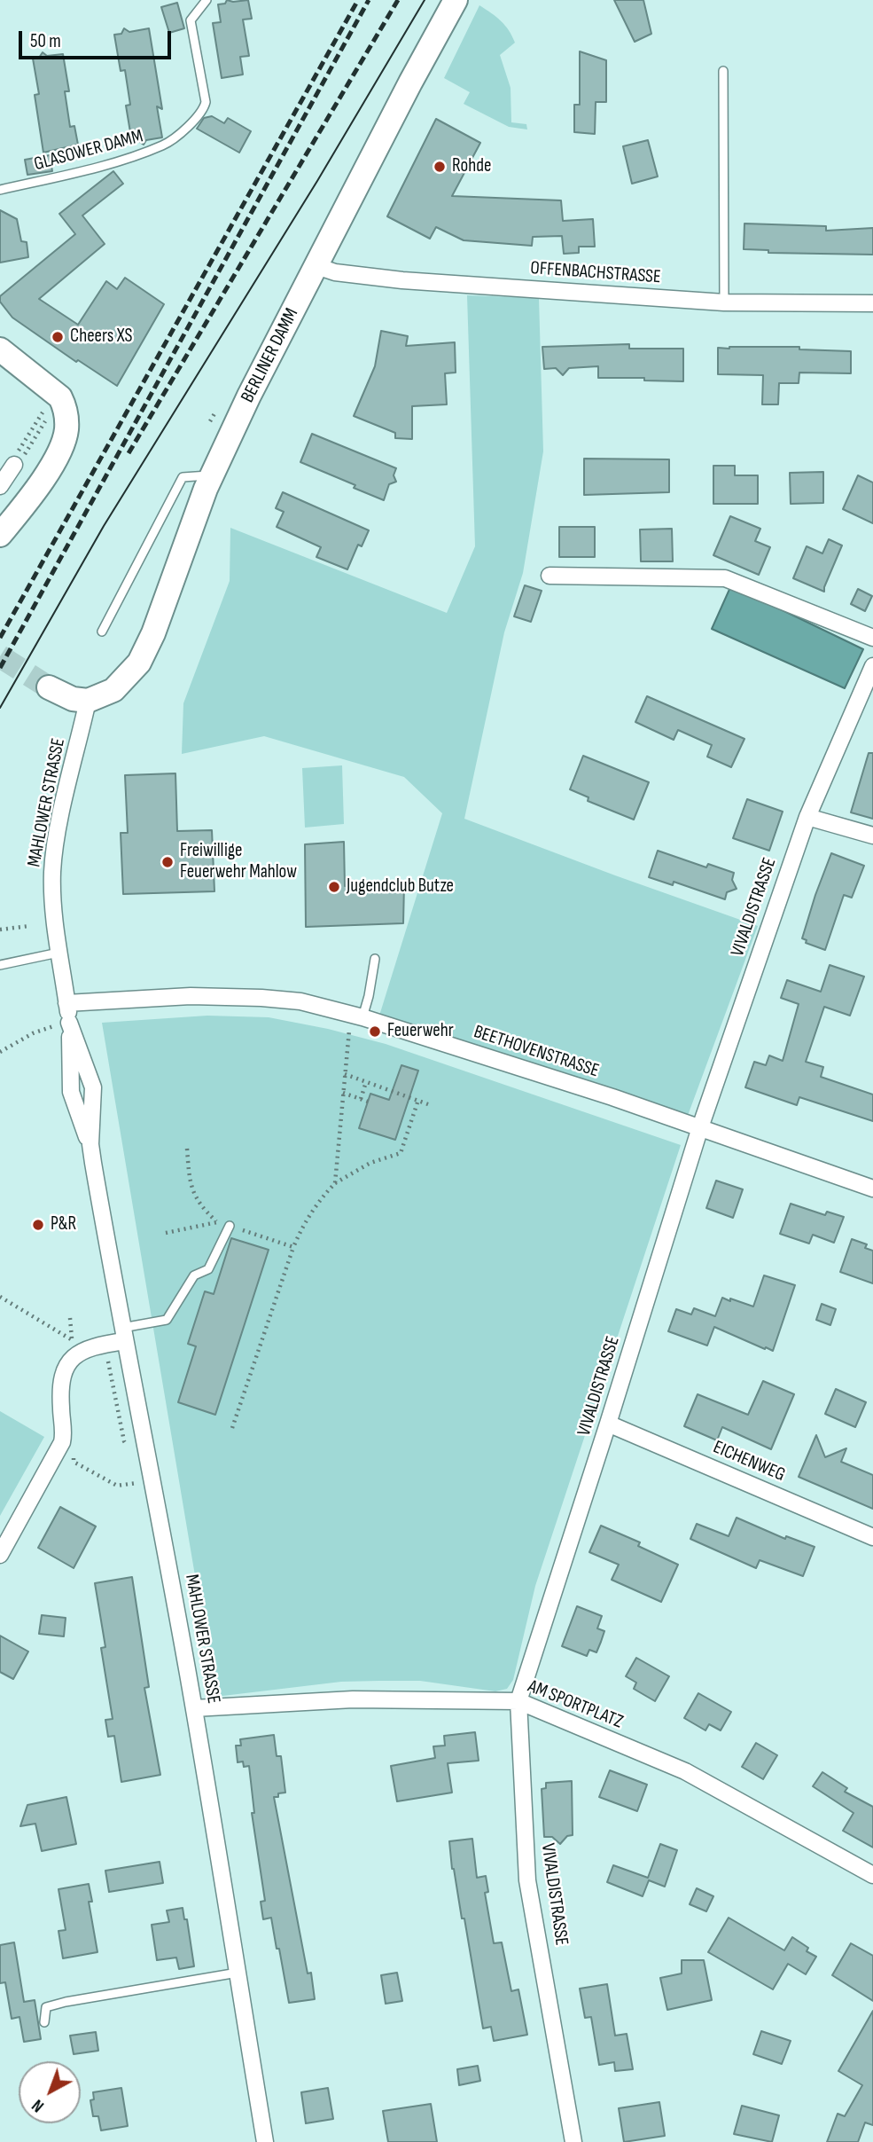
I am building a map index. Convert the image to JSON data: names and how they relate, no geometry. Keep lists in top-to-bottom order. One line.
{"streets":{"main road":["BERLINER DAMM"],"street":["OFFENBACHSTRASSE","MAHLOWER STRASSE","VIVALDISTRASSE","BEETHOVENSTRASSE","EICHENWEG","AM SPORTPLATZ"],"lane":["GLASOWER DAMM"]},"crossings":[["OFFENBACHSTRASSE","BERLINER DAMM"],["BERLINER DAMM","MAHLOWER STRASSE"],["MAHLOWER STRASSE","BEETHOVENSTRASSE"],["MAHLOWER STRASSE","AM SPORTPLATZ"],["VIVALDISTRASSE","BEETHOVENSTRASSE"],["VIVALDISTRASSE","EICHENWEG"],["VIVALDISTRASSE","AM SPORTPLATZ"]],"places":["Rohde","Cheers XS","Freiwillige Feuerwehr Mahlow","Jugendclub Butze","Feuerwehr","P&R"],"scale_bar":"50 m","north":"bottom left"}
